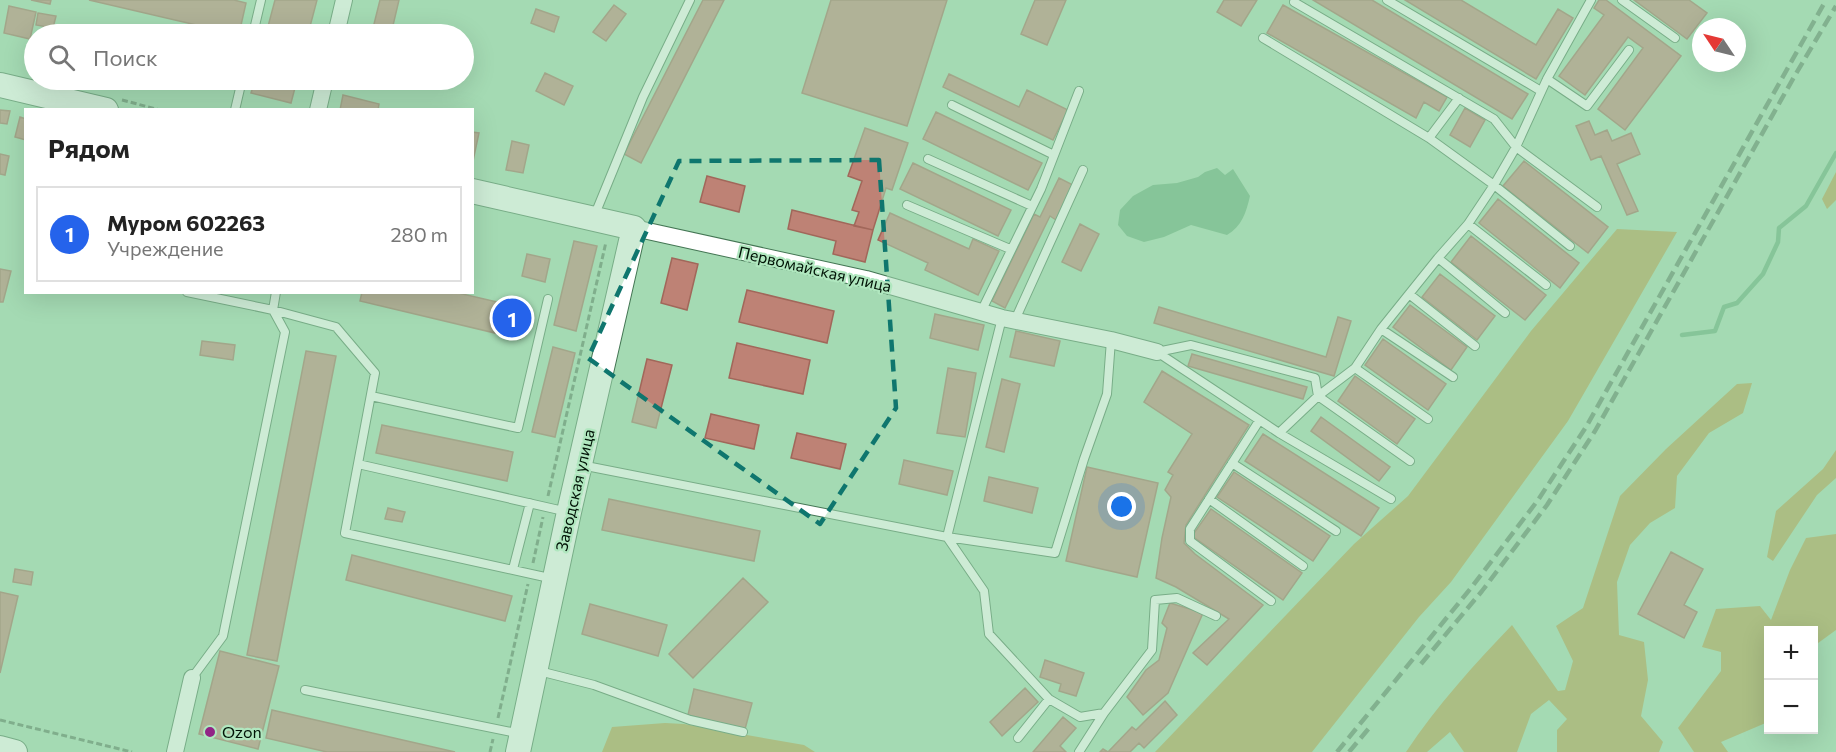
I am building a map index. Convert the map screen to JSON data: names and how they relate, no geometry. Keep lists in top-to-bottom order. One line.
{"streets":{"street":["Первомайская улица","Заводская улица"]},"crossings":[["Первомайская улица","Заводская улица"]],"places":["Ozon"],"north":"top left","page":{"search":"Поиск","heading":"Рядом","list":[{"mark":"1","name":"Муром 602263","note":"Учреждение","value":"280 m"}],"pins":"1","map_buttons":["+","−"]}}
